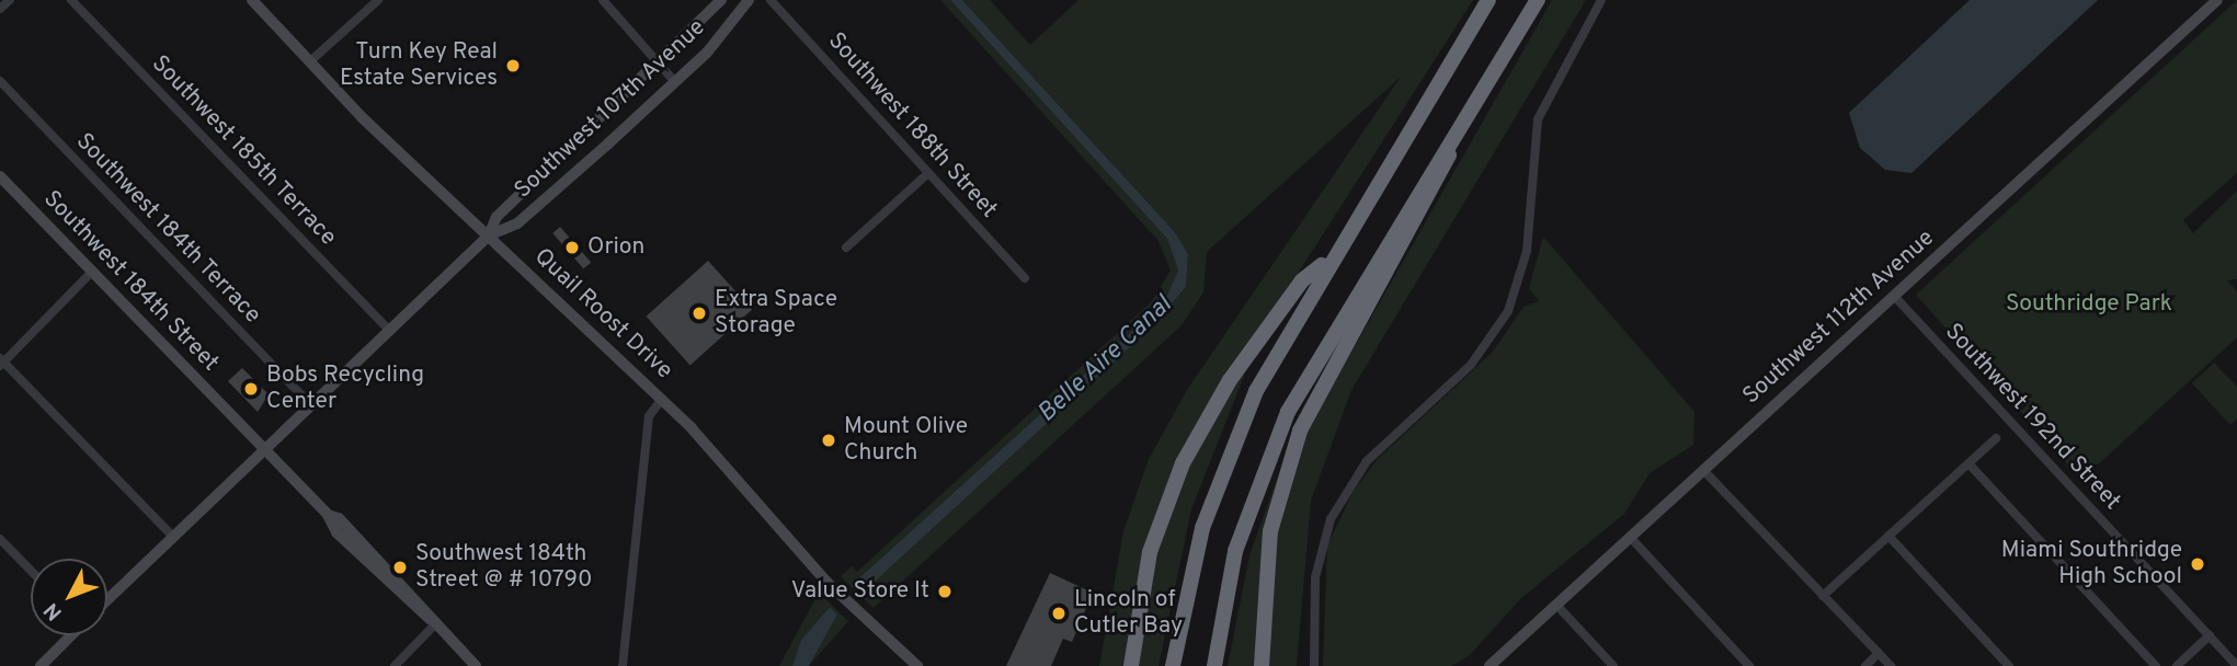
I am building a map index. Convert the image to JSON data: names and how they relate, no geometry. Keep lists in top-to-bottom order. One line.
{"streets":{"street":["Southwest 107th Avenue","Southwest 188th Street","Southwest 185th Terrace","Southwest 184th Terrace","Southwest 184th Street","Quail Roost Drive","Southwest 112th Avenue","Southwest 192nd Street"]},"crossings":[["Southwest 107th Avenue","Southwest 185th Terrace"],["Southwest 107th Avenue","Southwest 184th Terrace"],["Southwest 107th Avenue","Southwest 184th Street"],["Southwest 107th Avenue","Quail Roost Drive"],["Southwest 112th Avenue","Southwest 192nd Street"]],"water":["Belle Aire Canal"],"parks":["Southridge Park"],"places":["Turn Key Real Estate Services","Orion","Extra Space Storage","Bobs Recycling Center","Mount Olive Church","Miami Southridge High School","Southwest 184th Street @ # 10790","Value Store It","Lincoln of Cutler Bay"],"north":"bottom left"}
